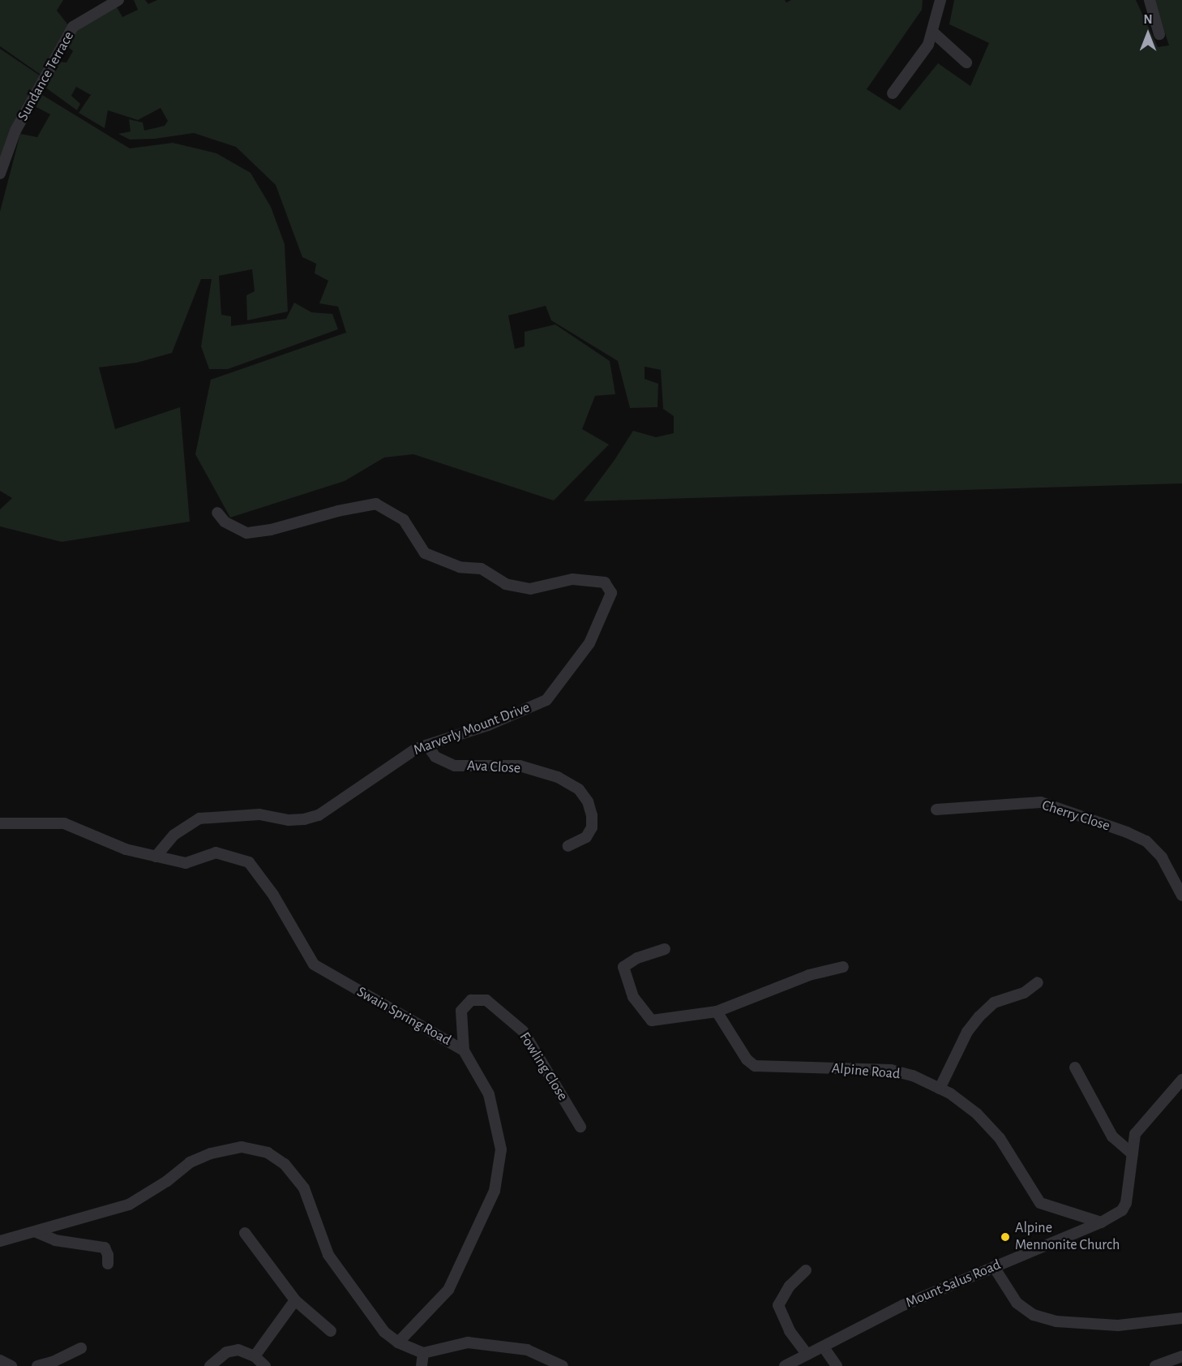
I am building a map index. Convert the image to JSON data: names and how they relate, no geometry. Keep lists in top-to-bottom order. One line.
{"streets":{"street":["Sundance Terrace","Marverly Mount Drive","Ava Close","Cherry Close","Swain Spring Road","Fowling Close","Alpine Road","Mount Salus Road"]},"crossings":[["Marverly Mount Drive","Ava Close"],["Marverly Mount Drive","Swain Spring Road"],["Swain Spring Road","Fowling Close"],["Alpine Road","Mount Salus Road"]],"places":["Alpine Mennonite Church"],"north":"top"}
